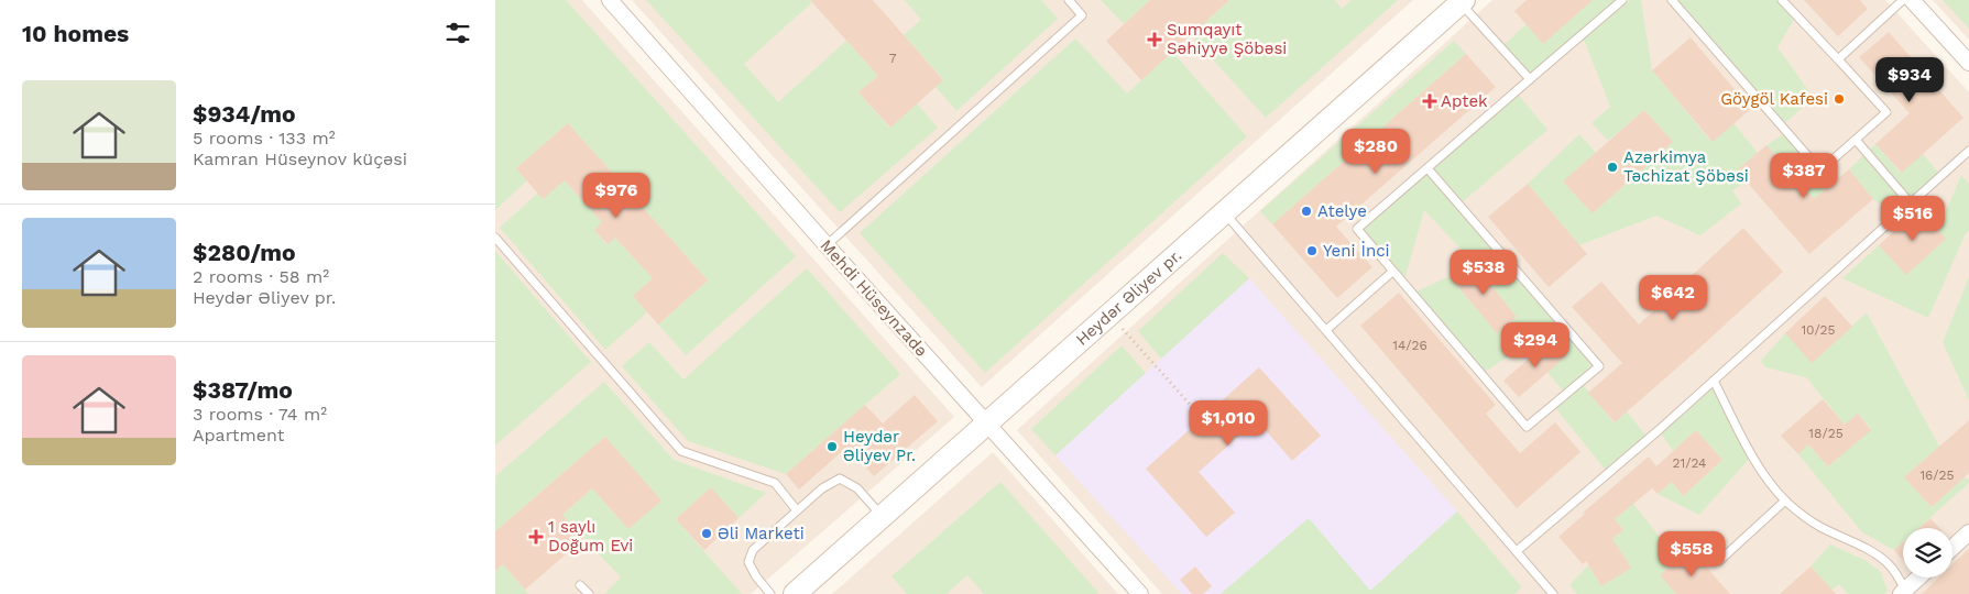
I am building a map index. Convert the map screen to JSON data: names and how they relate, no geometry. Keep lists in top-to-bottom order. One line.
{"streets":{"main road":["Heydər Əliyev pr."],"street":["Mehdi Hüseynzadə"]},"crossings":[["Heydər Əliyev pr.","Mehdi Hüseynzadə"]],"places":{"health":["Sumqayıt Səhiyyə Şöbəsi","Aptek","1 saylı Doğum Evi"],"other":["Göygöl Kafesi","Azərkimya Təchizat Şöbəsi","Atelye","Yeni İnci","Heydər Əliyev Pr.","Əli Marketi"]},"house_numbers":["7","10/25","14/26","18/25","21/24","16/25"],"page":{"heading":"10 homes","price":["$934","$280","$387","$976","$516","$538","$642","$294","$1,010","$558"],"list":[{"name":"$934/mo","note":"5 rooms · 133 m² · Kamran Hüseynov küçəsi"},{"name":"$280/mo","note":"2 rooms · 58 m² · Heydər Əliyev pr."},{"name":"$387/mo","note":"3 rooms · 74 m² · Apartment"}]}}
